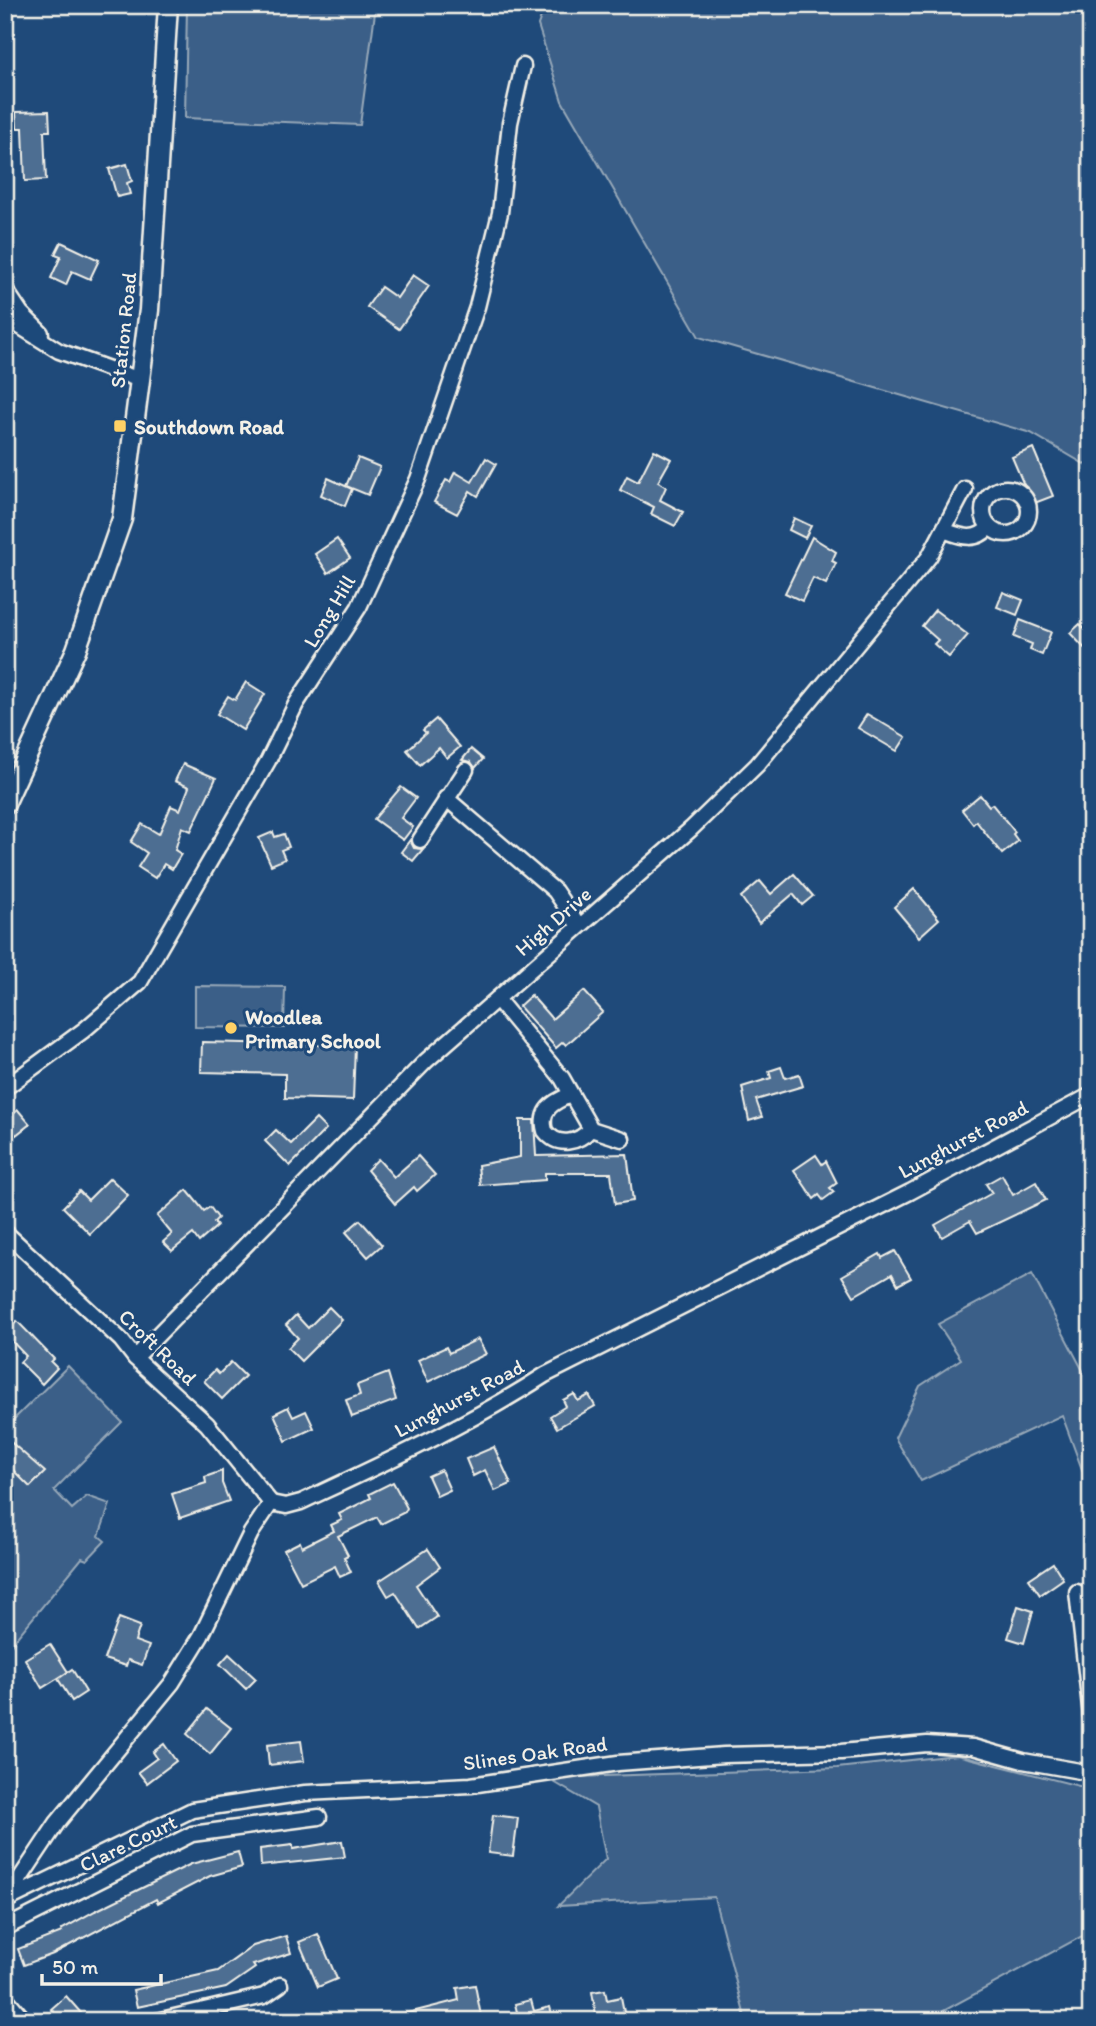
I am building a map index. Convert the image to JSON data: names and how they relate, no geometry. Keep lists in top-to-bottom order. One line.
{"streets":{"street":["Station Road","Long Hill","High Drive","Lunghurst Road","Croft Road","Slines Oak Road","Clare Court"]},"crossings":[["High Drive","Croft Road"],["Lunghurst Road","Croft Road"]],"places":{"transit":["Southdown Road"],"other":["Woodlea Primary School"]},"scale_bar":"50 m"}
